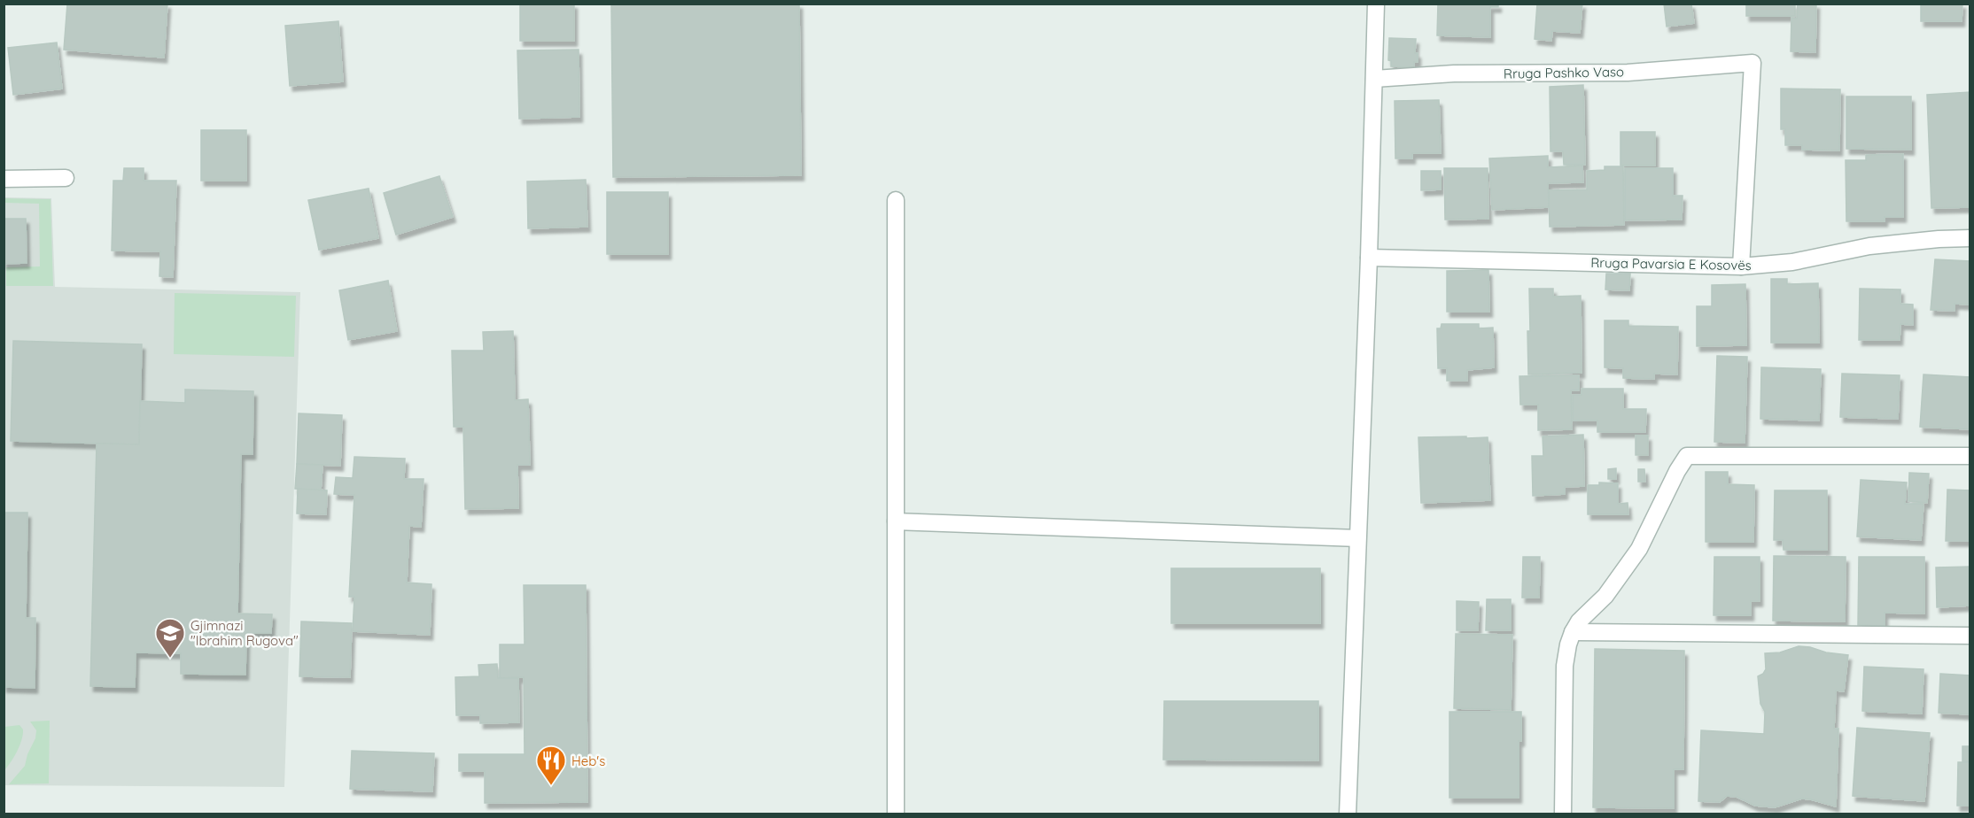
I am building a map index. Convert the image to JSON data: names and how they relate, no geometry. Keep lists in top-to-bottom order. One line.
{"streets":{"street":["Rruga Pashko Vaso","Rruga Pavarsia E Kosovës"]},"crossings":[["Rruga Pashko Vaso","Rruga Pavarsia E Kosovës"]],"places":{"school or university":["Gjimnazi \"Ibrahim Rugova\""],"restaurant":["Heb's"]}}
